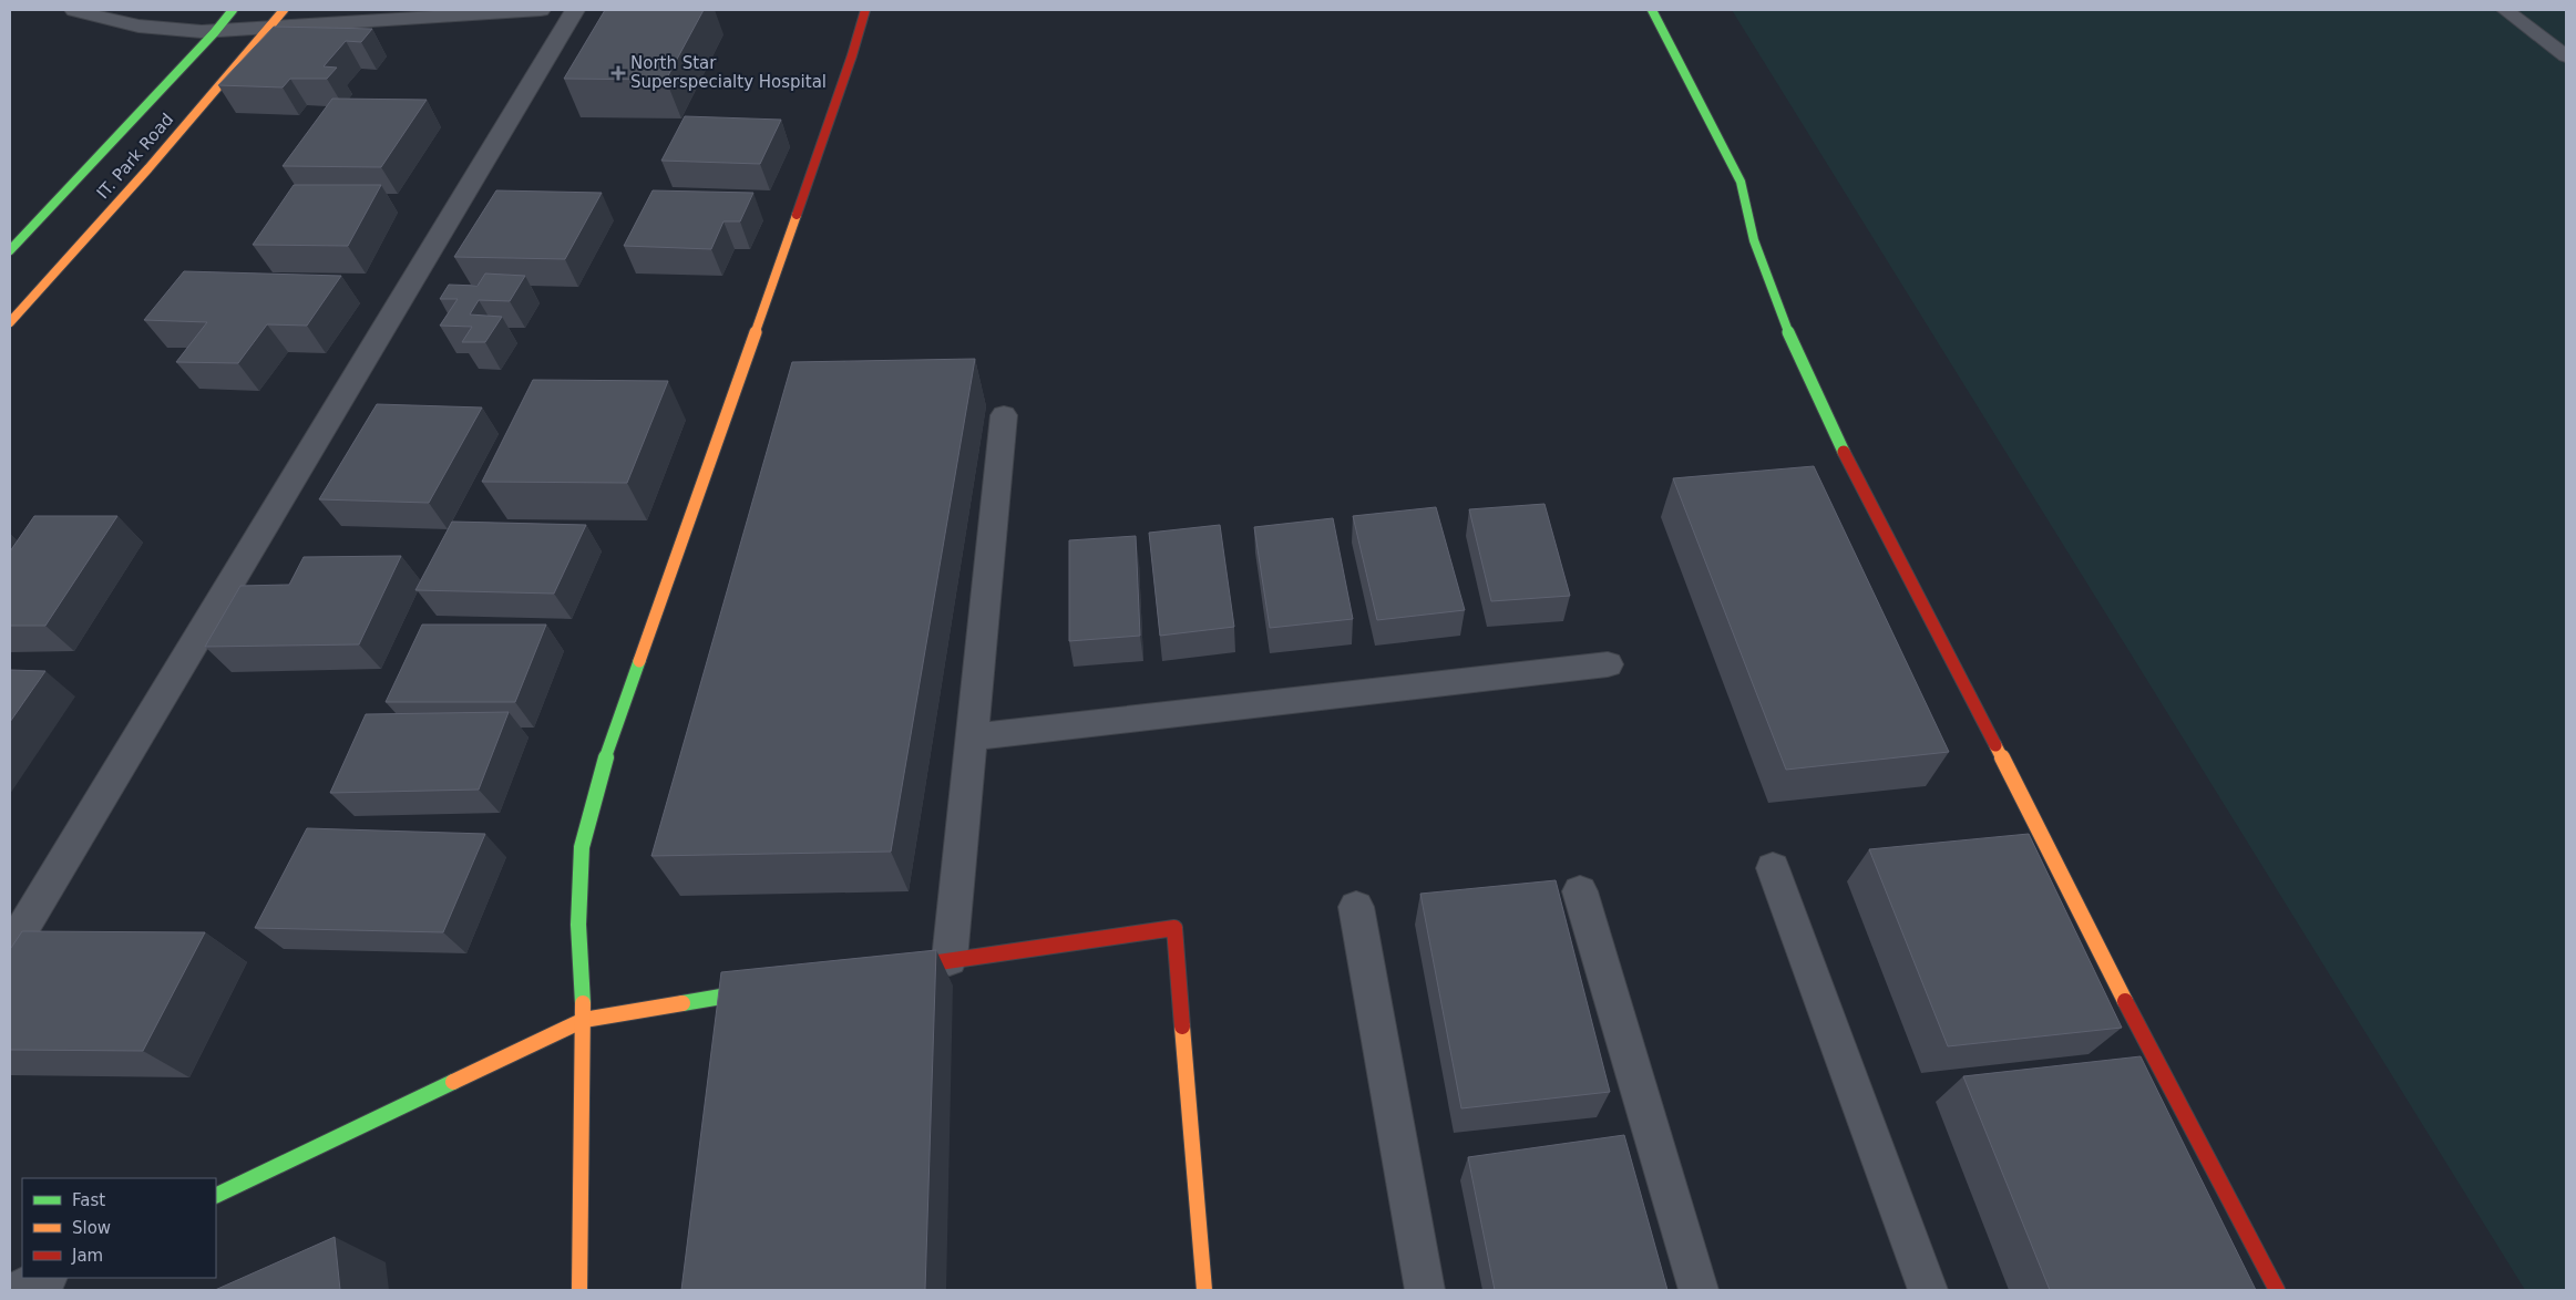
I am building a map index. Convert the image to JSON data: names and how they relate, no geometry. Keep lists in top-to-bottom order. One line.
{"streets":{"street":["IT. Park Road"]},"places":{"health":["North Star Superspecialty Hospital"]},"legend":["Fast","Slow","Jam"]}
